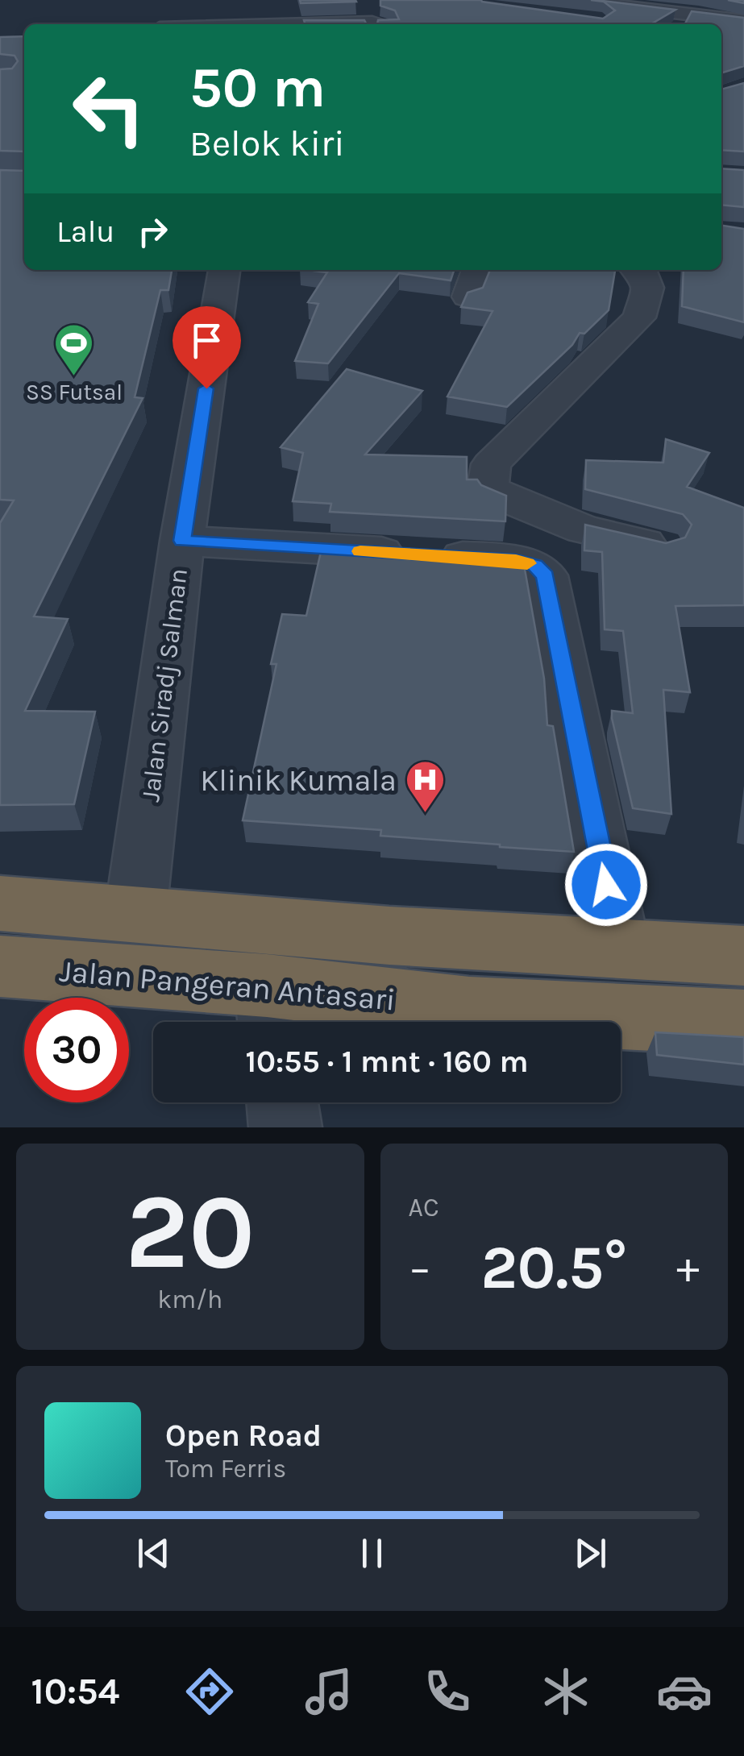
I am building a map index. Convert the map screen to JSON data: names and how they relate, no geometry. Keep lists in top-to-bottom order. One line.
{"streets":{"highway":["Jalan Pangeran Antasari"],"street":["Jalan Siradj Salman"]},"places":{"sports":["SS Futsal"],"hospital":["Klinik Kumala"]},"page":{"turn":["50 m","Belok kiri"],"then":"Lalu","limit":"30","trip":"10:55 · 1 mnt · 160 m","tile":[["20","km/h"],"AC"],"heat":["−","20.5°","+"],"song":["Open Road","Tom Ferris"],"tabs":"10:54"}}
